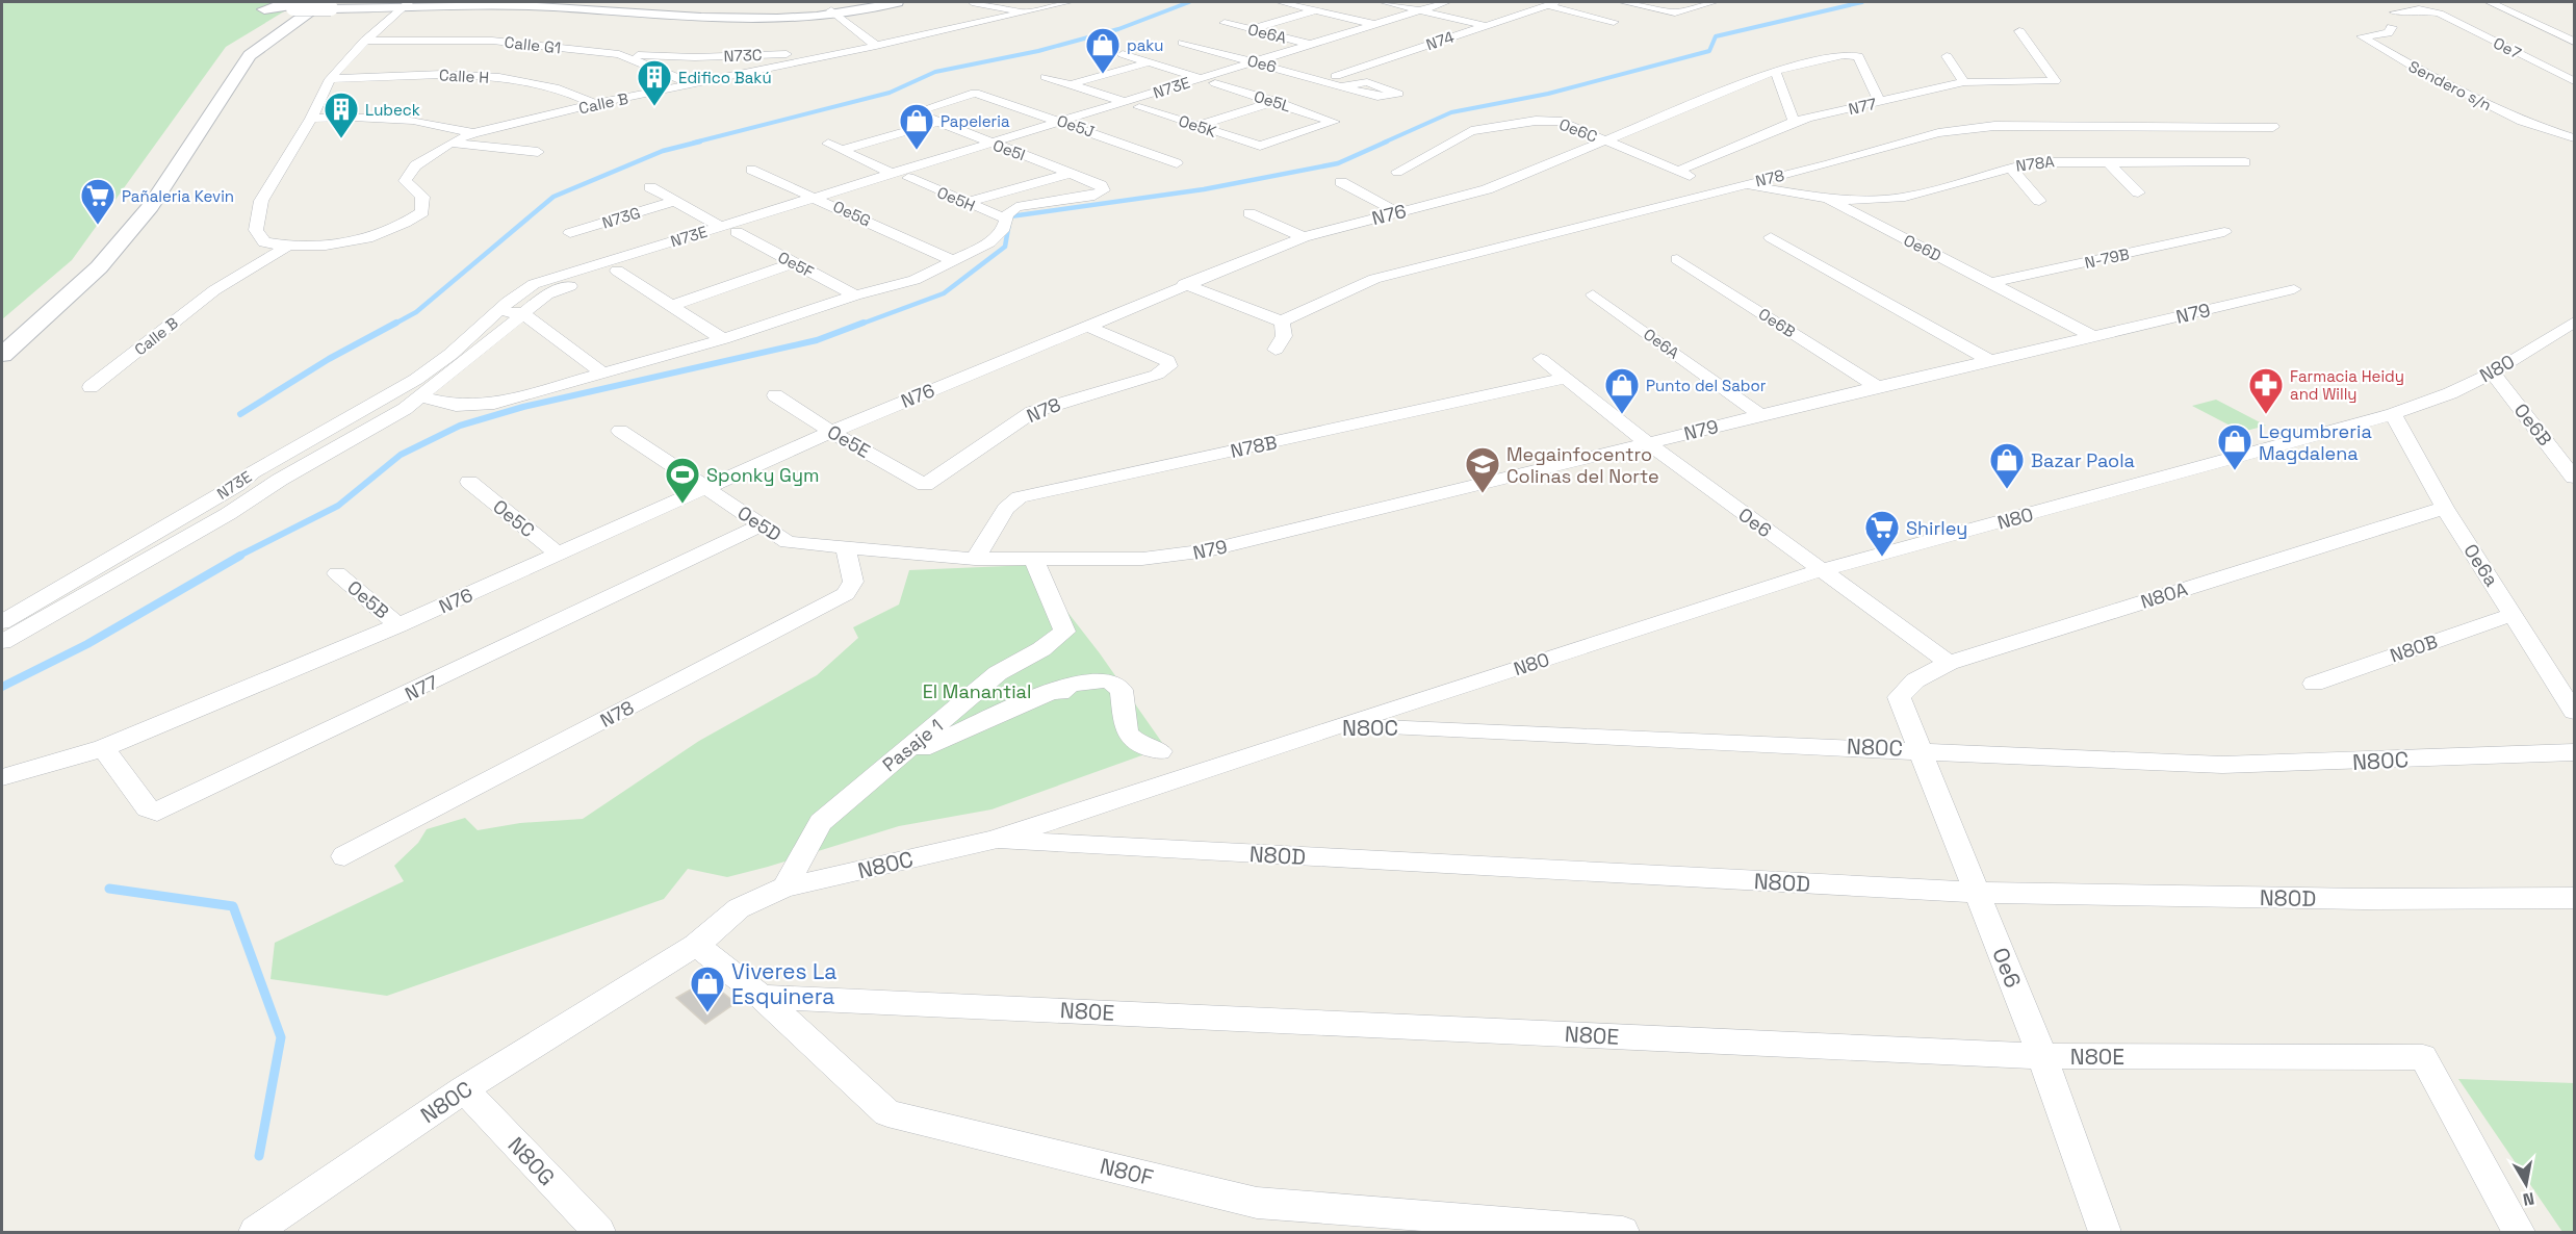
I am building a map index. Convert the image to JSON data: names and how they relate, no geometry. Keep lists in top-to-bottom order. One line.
{"streets":{"street":["Oe6A","N74","Calle G1","Oe7","N73C","Oe6","Calle H","Sendero s/n","N73E","Oe5L","Calle B","N77","Oe5J","Oe5K","Oe6C","Oe5I","N78A","N78","Oe5H","Oe5G","N76","N73G","Oe6D","N-79B","Oe5F","N79","Oe6B","N80","Oe5E","N78B","Oe5C","Oe5D","Oe6a","N80A","Oe5B","N80B","N80C","Pasaje 1","N80D","N80E","N80G","N80F"]},"crossings":[["Oe6A","N73E"],["Oe6A","N79"],["N74","Oe6"],["Calle G1","N73C"],["Calle G1","Calle B"],["N73C","Calle B"],["Oe6","N73E"],["Oe6","N79"],["Oe6","N80"],["Oe6","N78B"],["Oe6","N80A"],["Oe6","N80C"],["Oe6","N80D"],["Oe6","N80E"],["Calle H","Calle B"],["N73E","Oe5L"],["N73E","Oe5J"],["N73E","Oe5K"],["N73E","Oe5I"],["N73E","Oe5H"],["N73E","Oe5G"],["N73E","Oe5F"],["Oe5L","Oe5K"],["N77","Oe6C"],["N77","N76"],["N77","Oe5D"],["Oe5J","Oe5I"],["Oe6C","N78"],["Oe6C","N76"],["Oe5I","Oe5H"],["N78A","Oe6D"],["N78","N76"],["N78","Oe6D"],["N78","N79"],["N78","Oe5E"],["N78","Oe5D"],["N76","Oe5E"],["N76","Oe5C"],["N76","Oe5D"],["N76","Oe5B"],["Oe6D","N-79B"],["Oe6D","N79"],["N79","Oe6B"],["N79","N78B"],["N79","Oe5D"],["N79","Pasaje 1"],["Oe6B","N80"],["N80","Oe6a"],["N80","N80C"],["Oe6a","N80A"],["Oe6a","N80B"],["N80C","Pasaje 1"],["N80C","N80D"],["N80C","N80G"],["N80C","N80F"],["N80E","N80F"]],"parks":["El Manantial"],"places":{"shop":["paku","Papeleria","Punto del Sabor","Legumbreria Magdalena","Bazar Paola","Viveres La Esquinera"],"building":["Edifico Bakú","Lubeck"],"supermarket":["Pañaleria Kevin","Shirley"],"pharmacy":["Farmacia Heidy and Willy"],"school or university":["Megainfocentro Colinas del Norte"],"sports":["Sponky Gym"]},"north":"bottom"}
